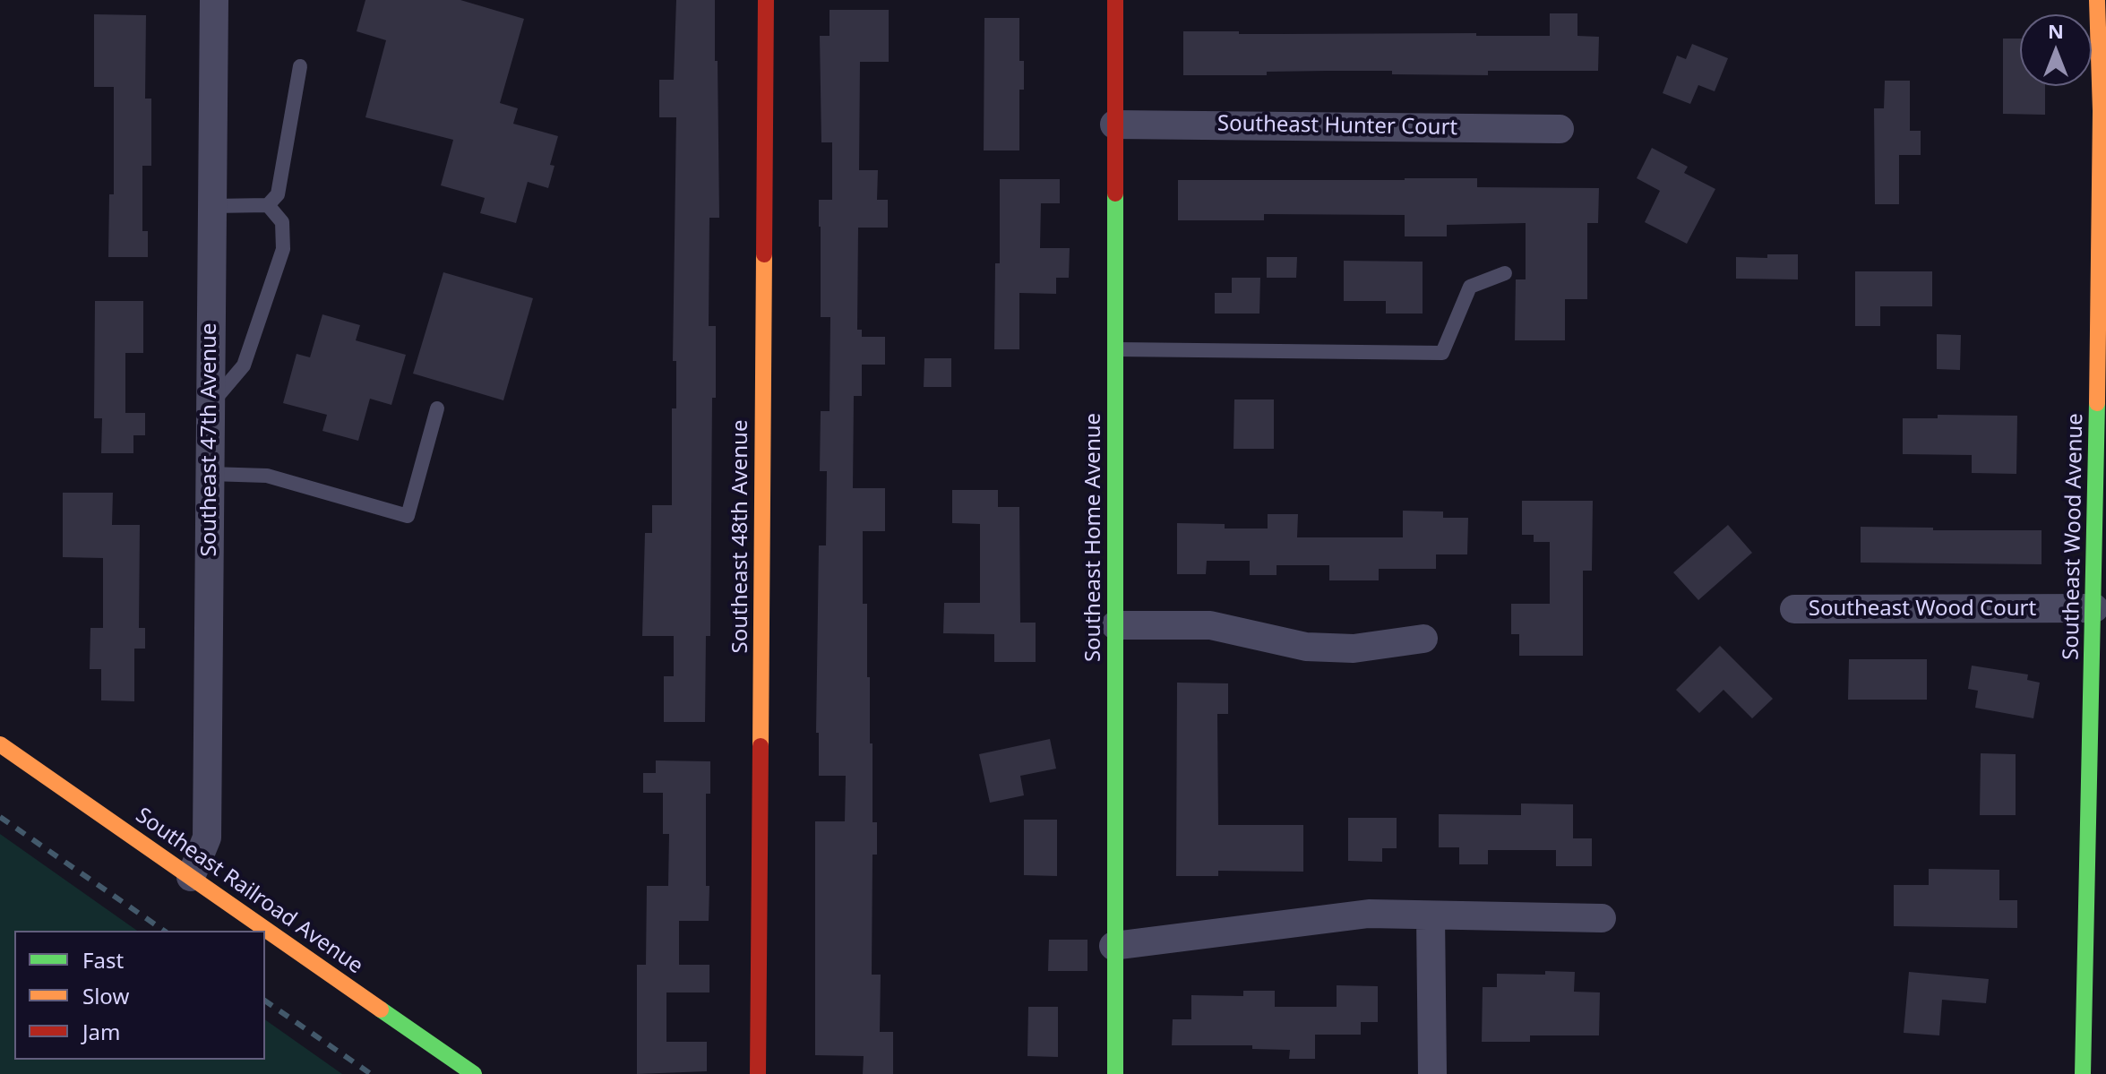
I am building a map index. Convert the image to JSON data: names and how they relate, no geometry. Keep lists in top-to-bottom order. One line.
{"streets":{"street":["Southeast Hunter Court","Southeast 47th Avenue","Southeast 48th Avenue","Southeast Wood Avenue","Southeast Home Avenue","Southeast Wood Court","Southeast Railroad Avenue"]},"crossings":[["Southeast Hunter Court","Southeast Home Avenue"],["Southeast 47th Avenue","Southeast Railroad Avenue"],["Southeast Wood Avenue","Southeast Wood Court"]],"legend":["Fast","Slow","Jam"],"north":"top"}
